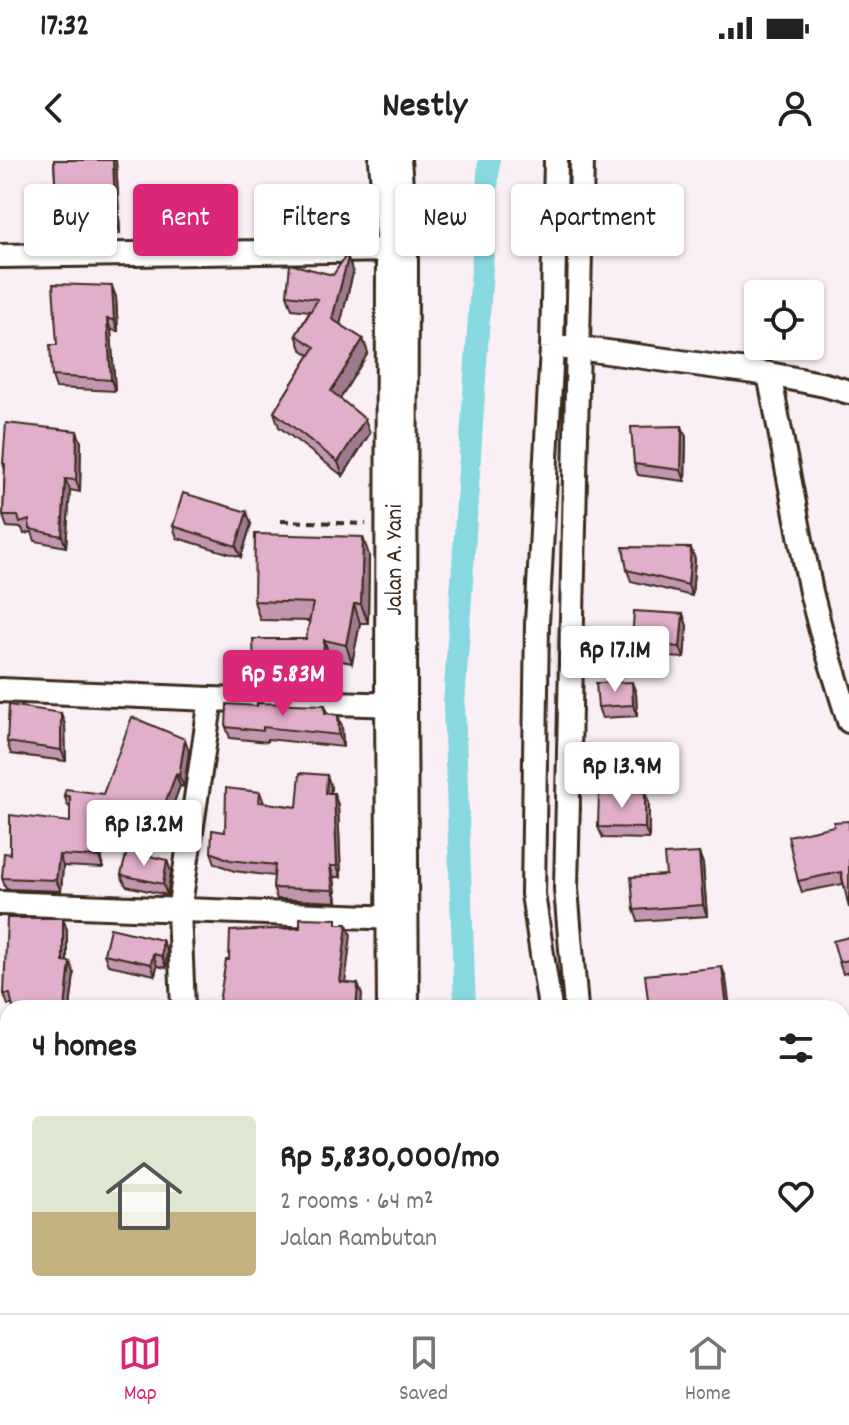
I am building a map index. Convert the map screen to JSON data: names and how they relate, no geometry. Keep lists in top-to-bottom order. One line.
{"streets":{"highway":["Jalan A. Yani"]},"page":{"status":"17:32","header":"Nestly","chip":["Buy","Rent","Filters","New","Apartment"],"price":["Rp 17.1M","Rp 5.83M","Rp 13.9M","Rp 13.2M"],"heading":"4 homes","list":[{"name":"Rp 5,830,000/mo","note":"2 rooms · 64 m² · Jalan Rambutan"}],"tabs":["Map","Saved","Home"]}}
